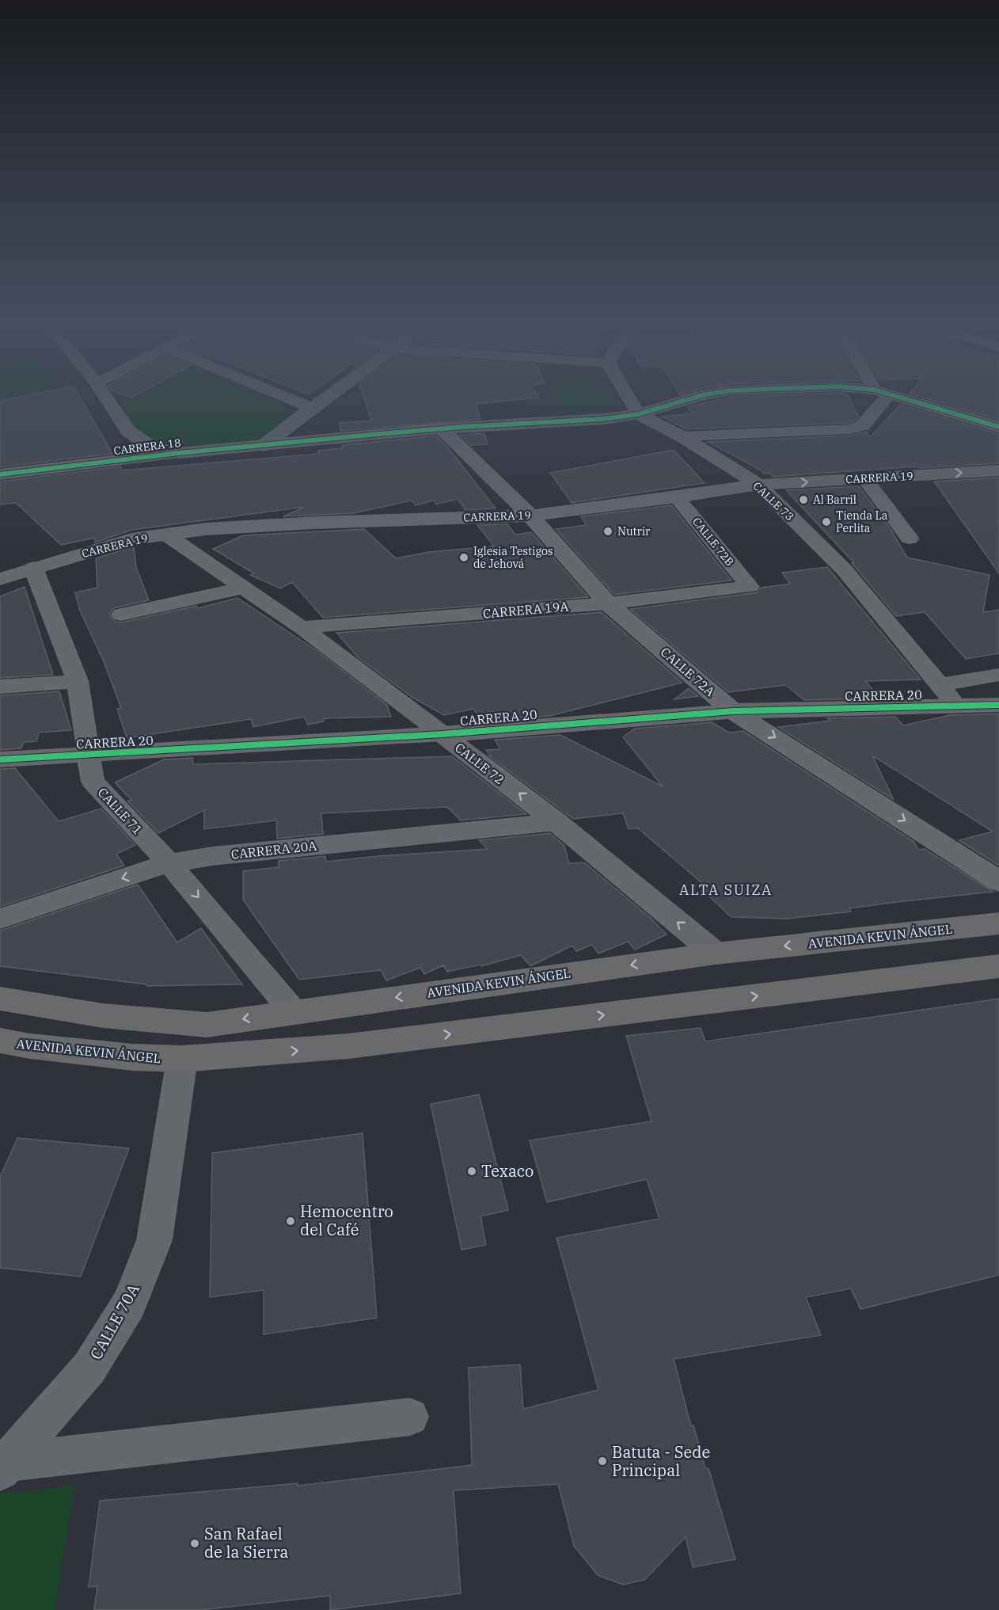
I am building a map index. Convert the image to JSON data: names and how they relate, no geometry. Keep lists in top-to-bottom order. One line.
{"streets":{"main road":["AVENIDA KEVIN ÁNGEL"],"street":["CARRERA 18","CARRERA 19","CALLE 73","CALLE 72B","CARRERA 19A","CALLE 72A","CARRERA 20","CALLE 72","CALLE 71","CARRERA 20A","CALLE 70A"]},"crossings":[["CARRERA 18","CALLE 73"],["CARRERA 18","CALLE 72A"],["CARRERA 19","CALLE 73"],["CARRERA 19","CALLE 72B"],["CARRERA 19","CALLE 72A"],["CARRERA 19","CALLE 72"],["CARRERA 19","CALLE 71"],["CALLE 73","CARRERA 20"],["CALLE 72B","CARRERA 19A"],["CARRERA 19A","CALLE 72A"],["CARRERA 19A","CALLE 72"],["CALLE 72A","CARRERA 20"],["CARRERA 20","CALLE 72"],["CARRERA 20","CALLE 71"],["CALLE 72","CARRERA 20A"],["CALLE 72","AVENIDA KEVIN ÁNGEL"],["CALLE 71","CARRERA 20A"],["CALLE 71","AVENIDA KEVIN ÁNGEL"],["AVENIDA KEVIN ÁNGEL","CALLE 70A"]],"one_way":["CALLE 72A","CALLE 72","CALLE 71"],"districts":["ALTA SUIZA"],"places":["Al Barril","Tienda La Perlita","Nutrir","Iglesia Testigos de Jehová","Texaco","Hemocentro del Café","Batuta - Sede Principal","San Rafael de la Sierra"]}
